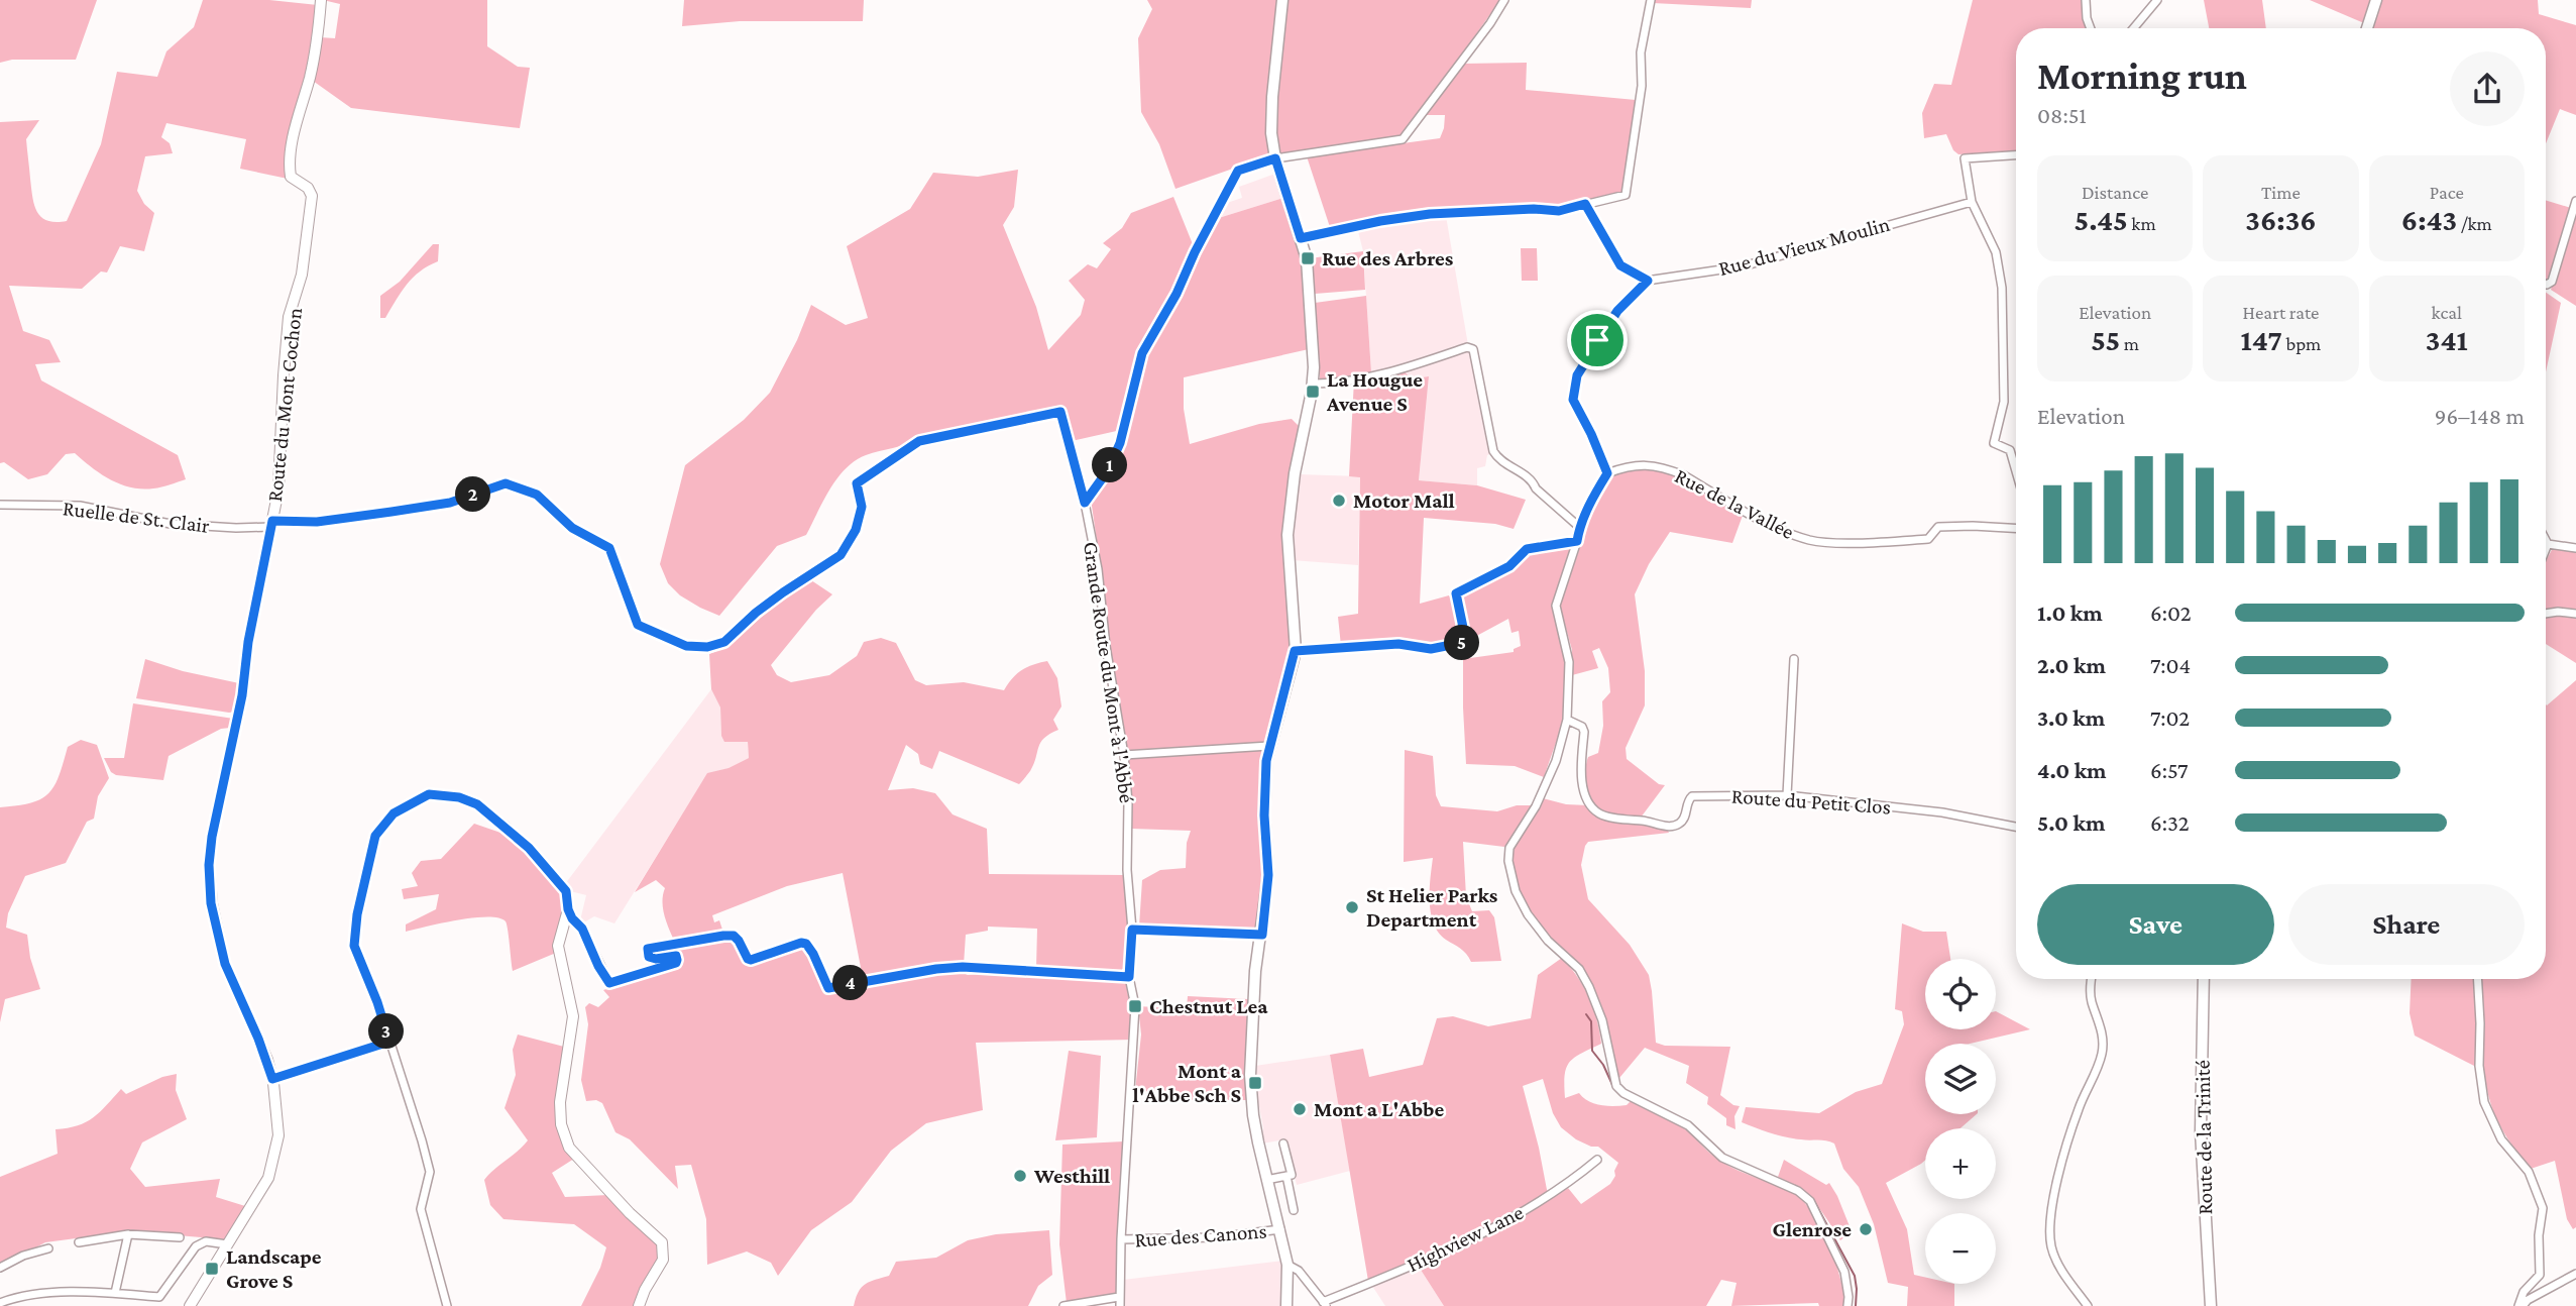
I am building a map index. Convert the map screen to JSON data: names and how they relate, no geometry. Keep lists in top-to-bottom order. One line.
{"streets":{"main road":["Route du Mont Cochon","Route de la Trinité"],"street":["Rue du Vieux Moulin","Rue de la Vallée","Ruelle de St. Clair","Grande Route du Mont à l'Abbé","Route du Petit Clos","Rue des Canons","Highview Lane"]},"crossings":[["Route du Mont Cochon","Ruelle de St. Clair"],["Ruelle de St. Clair","Grande Route du Mont à l'Abbé"],["Grande Route du Mont à l'Abbé","Rue des Canons"]],"places":{"transit":["Rue des Arbres","La Hougue Avenue S","Chestnut Lea","Mont a l'Abbe Sch S","Landscape Grove S"],"other":["Motor Mall","St Helier Parks Department","Mont a L'Abbe","Westhill","Glenrose"]},"page":{"heading":["Morning run","08:51"],"stats":[["Distance","5.45 km"],["Time","36:36"],["Pace","6:43 /km"],["Elevation","55 m"],["Heart rate","147 bpm"],["kcal","341"]],"chart":["Elevation","96–148 m"],"pins":["1","2","5","4","3"],"list":[{"name":"1.0 km","note":"6:02"},{"name":"2.0 km","note":"7:04"},{"name":"3.0 km","note":"7:02"},{"name":"4.0 km","note":"6:57"},{"name":"5.0 km","note":"6:32"}],"buttons":["Save","Share"],"map_buttons":["+","−"]}}
